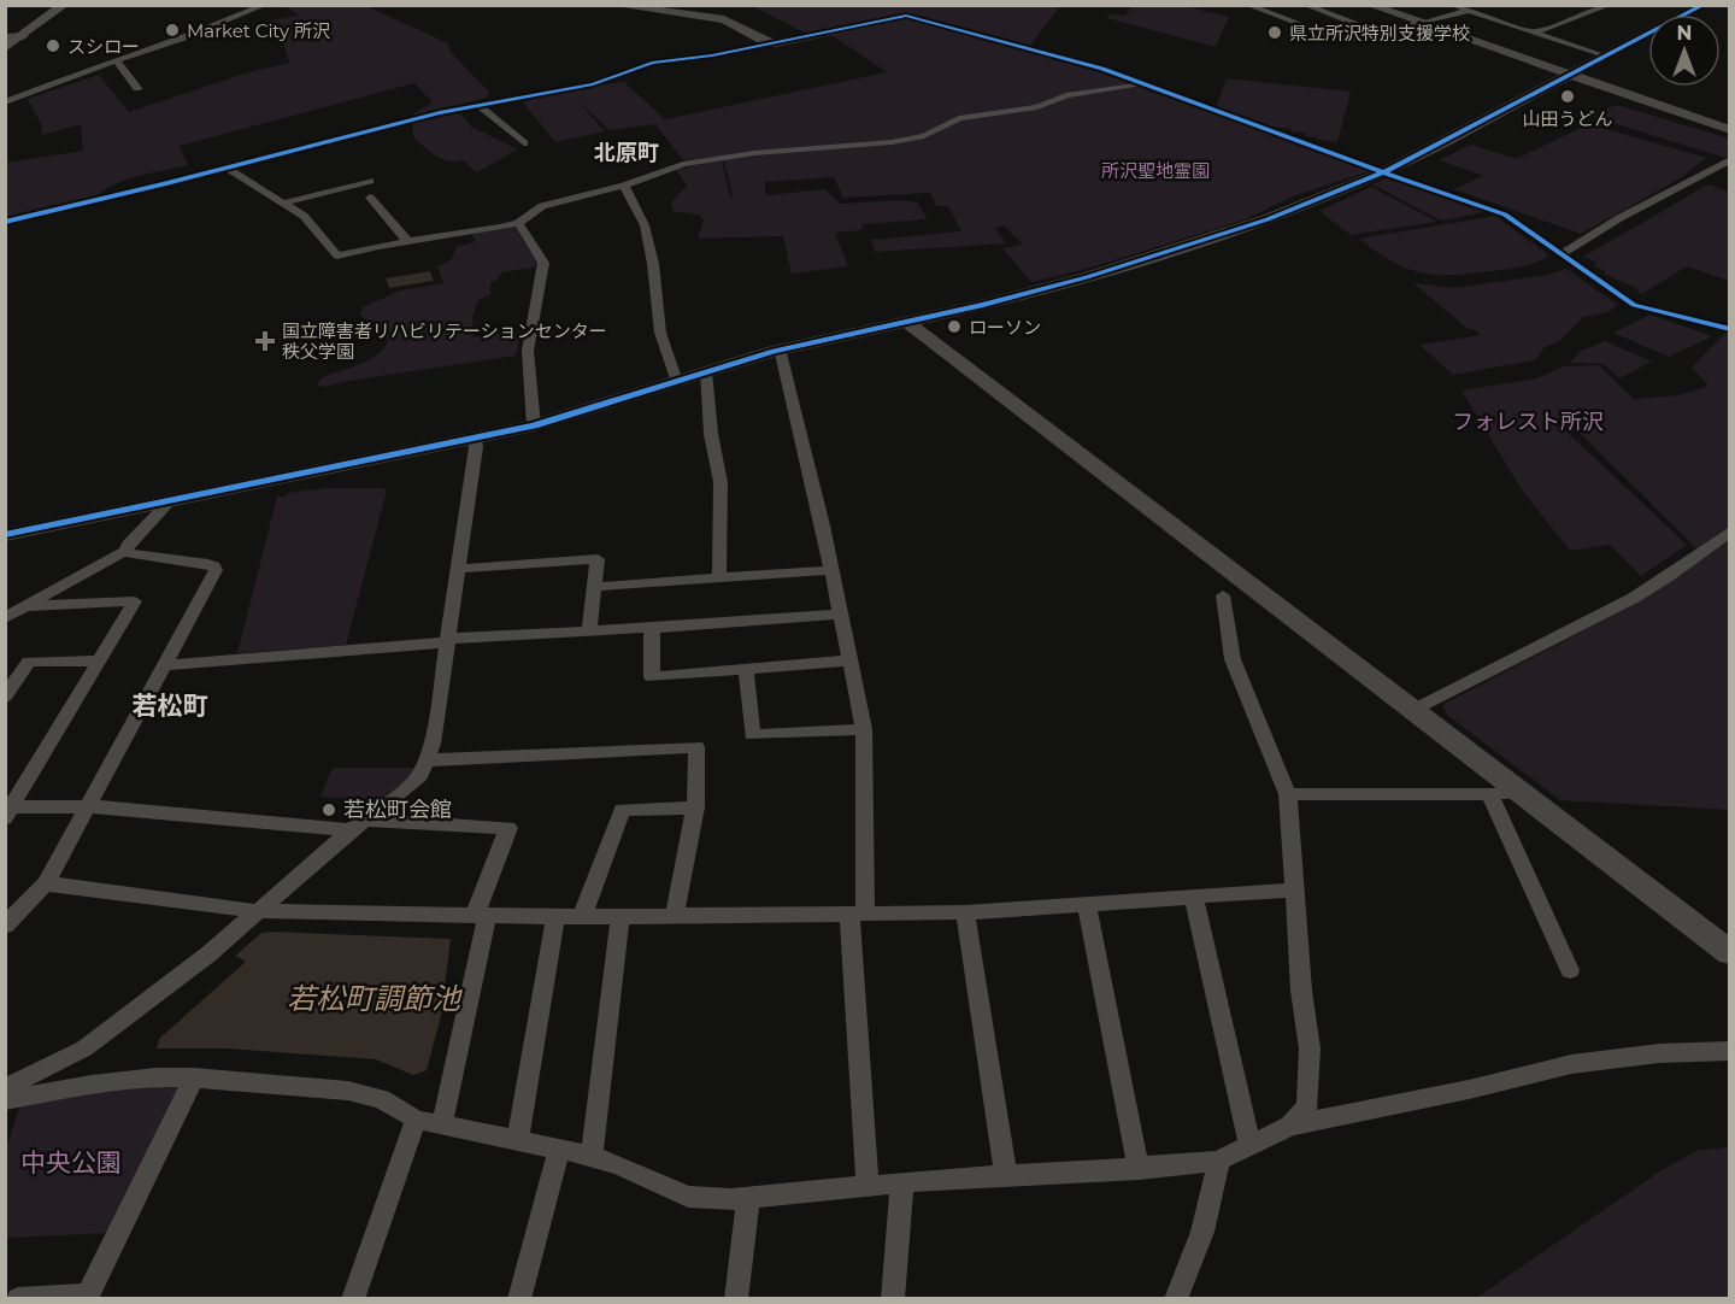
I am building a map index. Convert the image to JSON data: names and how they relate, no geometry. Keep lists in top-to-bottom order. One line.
{"districts":["北原町","若松町"],"water":["若松町調節池"],"parks":["所沢聖地霊園","フォレスト所沢","中央公園"],"places":{"other":["Market City 所沢","県立所沢特別支援学校","スシロー","山田うどん","ローソン","若松町会館"],"health":["国立障害者リハビリテーションセンター 秩父学園"]},"north":"top"}
